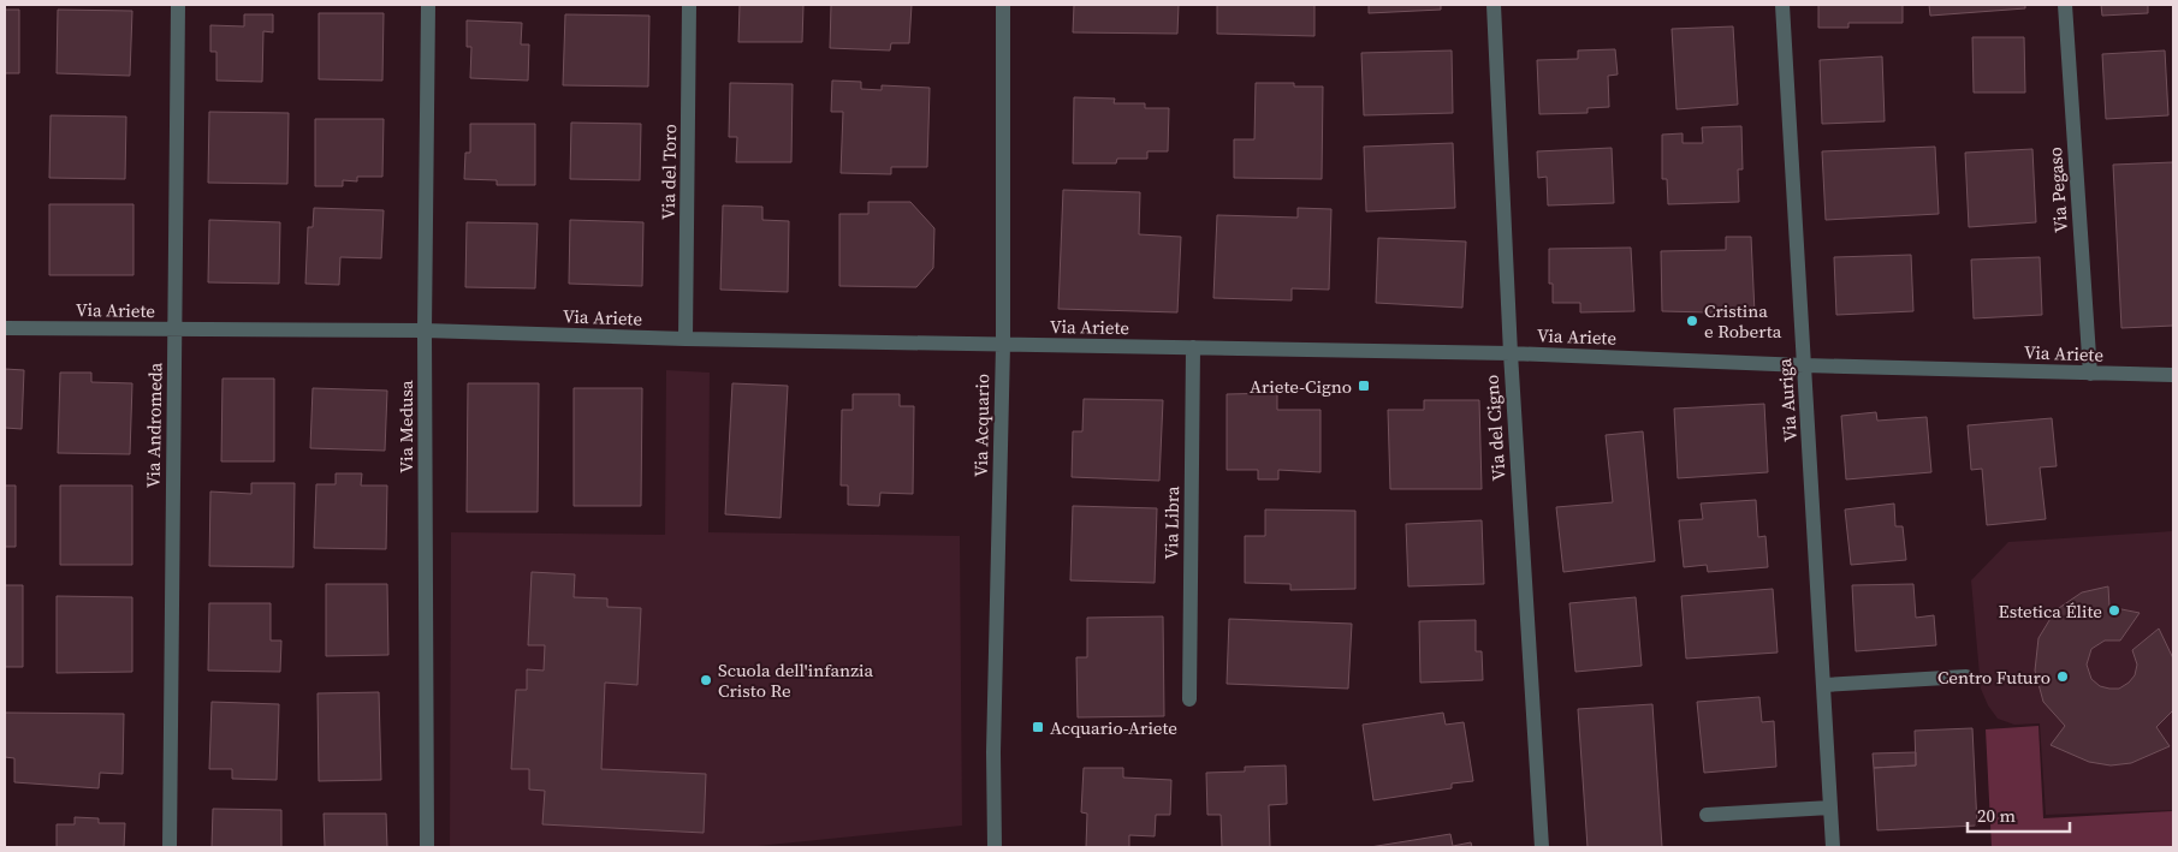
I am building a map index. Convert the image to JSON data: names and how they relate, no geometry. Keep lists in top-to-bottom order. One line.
{"streets":{"street":["Via del Toro","Via Pegaso","Via Ariete","Via Auriga","Via Andromeda","Via Acquario","Via Medusa","Via del Cigno","Via Libra"]},"crossings":[["Via del Toro","Via Ariete"],["Via Pegaso","Via Ariete"],["Via Ariete","Via Auriga"],["Via Ariete","Via Andromeda"],["Via Ariete","Via Acquario"],["Via Ariete","Via Medusa"],["Via Ariete","Via del Cigno"],["Via Ariete","Via Libra"]],"places":{"other":["Cristina e Roberta","Estetica Élite","Centro Futuro","Scuola dell'infanzia Cristo Re"],"transit":["Ariete-Cigno","Acquario-Ariete"]},"scale_bar":"20 m"}
